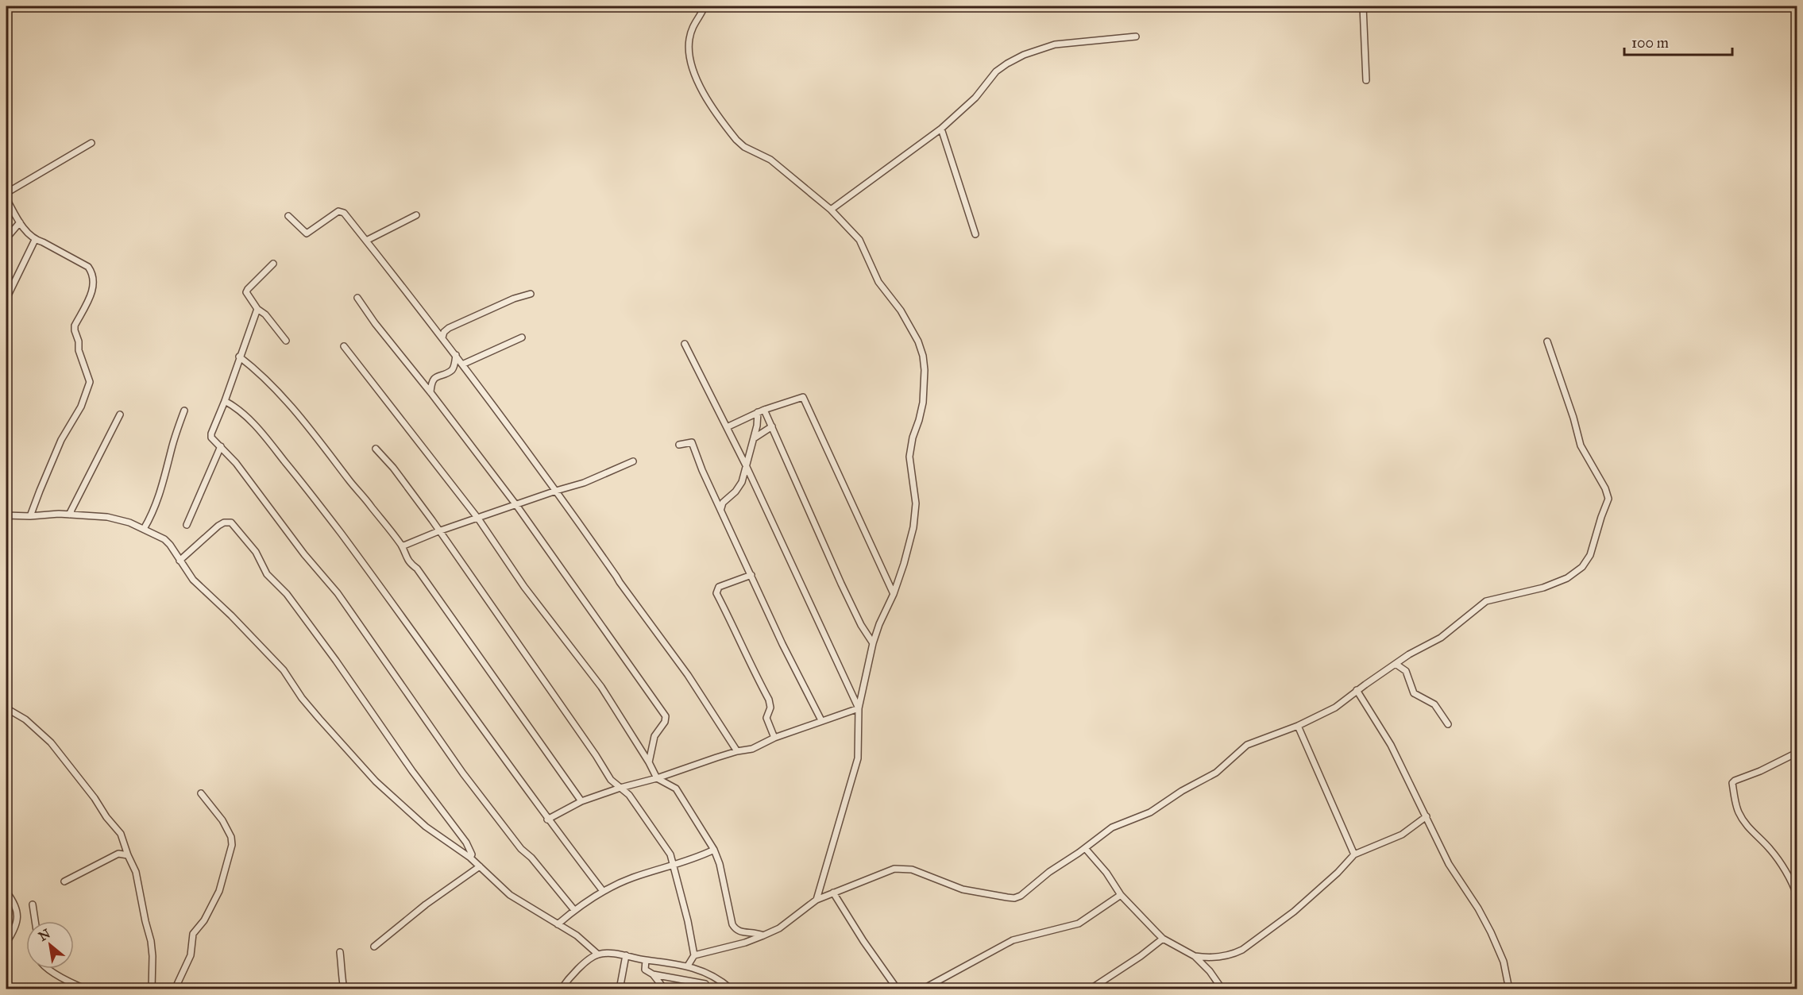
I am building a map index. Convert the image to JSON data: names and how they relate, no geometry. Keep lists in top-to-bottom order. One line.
{"scale_bar":"100 m","north":"top left"}
